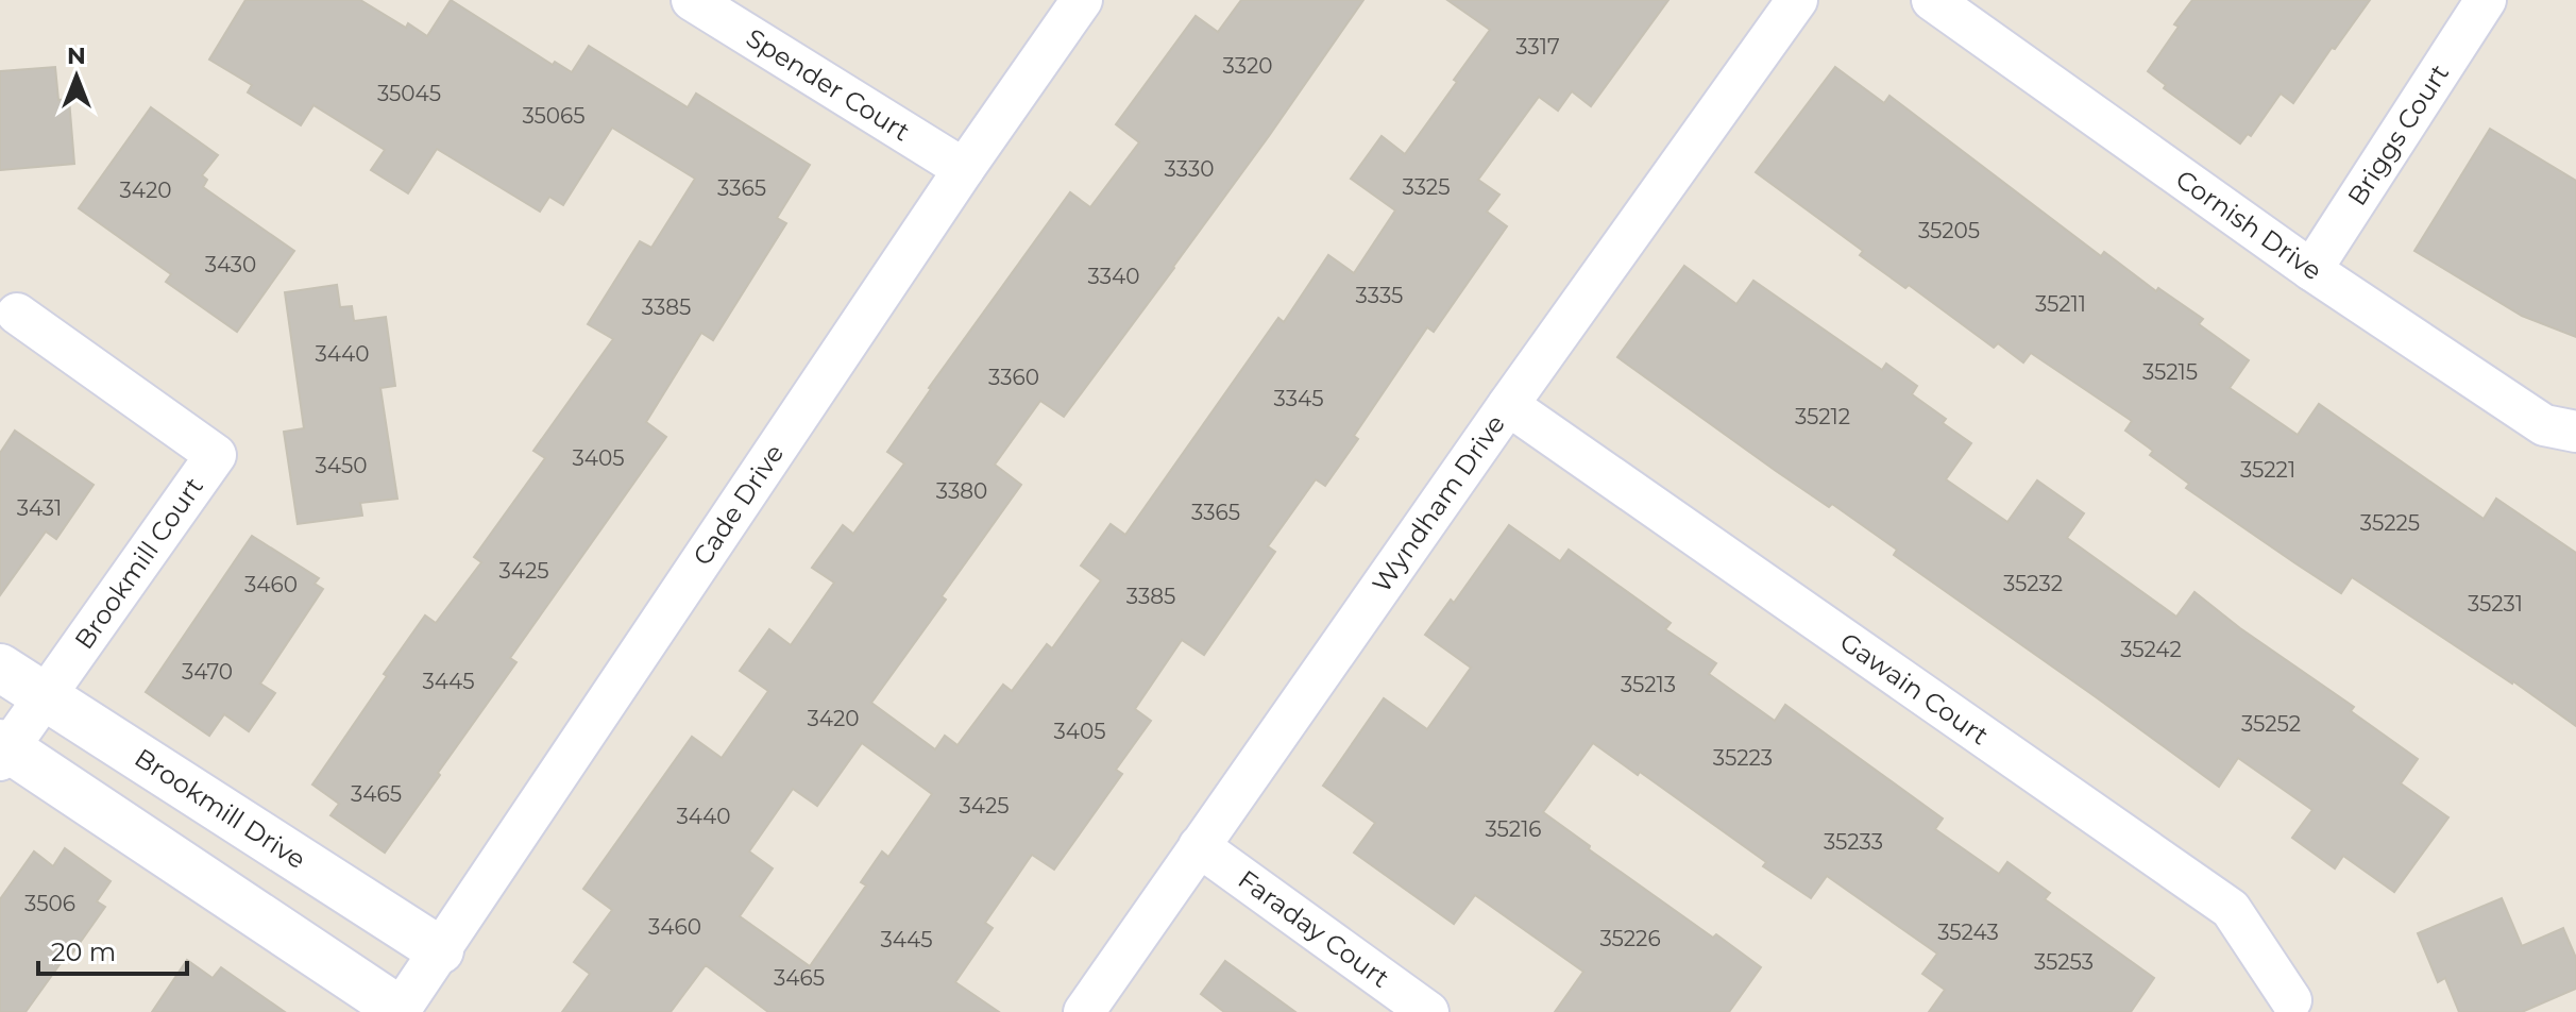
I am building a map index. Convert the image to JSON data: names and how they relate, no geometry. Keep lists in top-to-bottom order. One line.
{"streets":{"street":["Spender Court","Briggs Court","Cornish Drive","Wyndham Drive","Cade Drive","Brookmill Court","Gawain Court","Brookmill Drive","Faraday Court"]},"crossings":[["Spender Court","Cade Drive"],["Briggs Court","Cornish Drive"],["Wyndham Drive","Gawain Court"],["Wyndham Drive","Faraday Court"],["Cade Drive","Brookmill Drive"],["Brookmill Court","Brookmill Drive"]],"house_numbers":["3317","3320","35045","35065","3330","3325","3365","3420","35205","3430","3340","3335","35211","3385","3440","35215","3360","3345","35212","3405","3450","35221","3380","3431","3365","35225","3425","35232","3460","3385","35231","35242","3470","3445","35213","3420","35252","3405","35223","3465","3425","3440","35216","35233","3506","3460","35243","35226","3445","35253","3465"],"scale_bar":"20 m","north":"top"}
